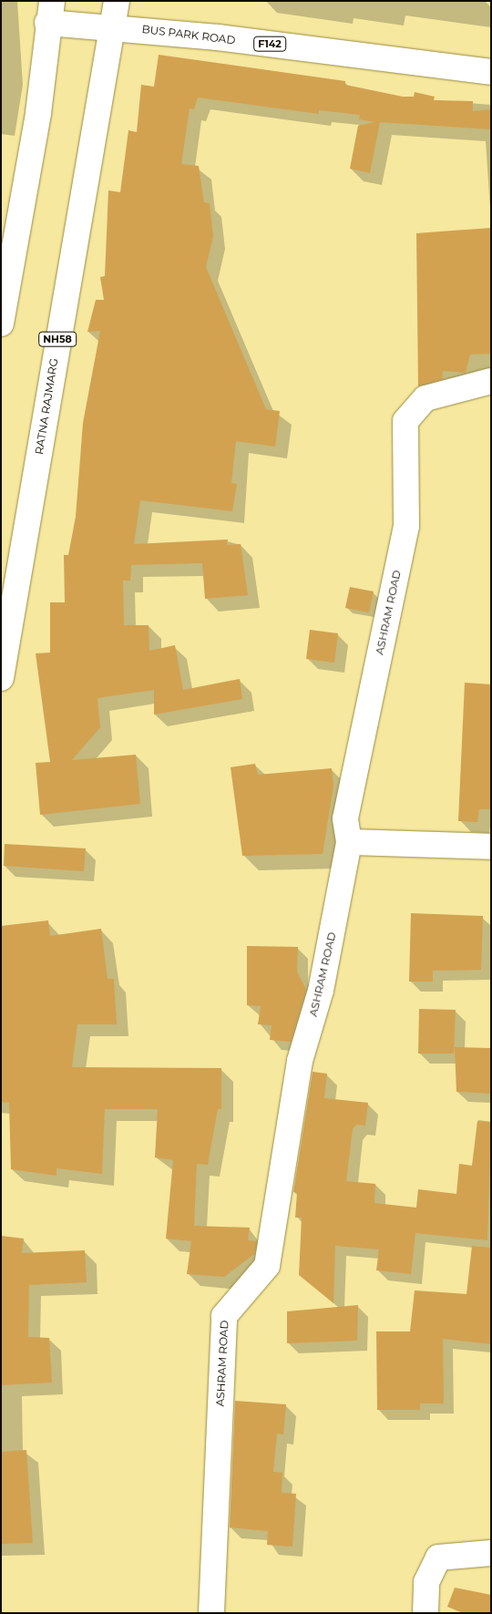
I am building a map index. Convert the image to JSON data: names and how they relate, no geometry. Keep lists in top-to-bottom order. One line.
{"streets":{"main road":["BUS PARK ROAD","F142","NH58","RATNA RAJMARG","ASHRAM ROAD"]},"crossings":[["BUS PARK ROAD","RATNA RAJMARG"]]}
